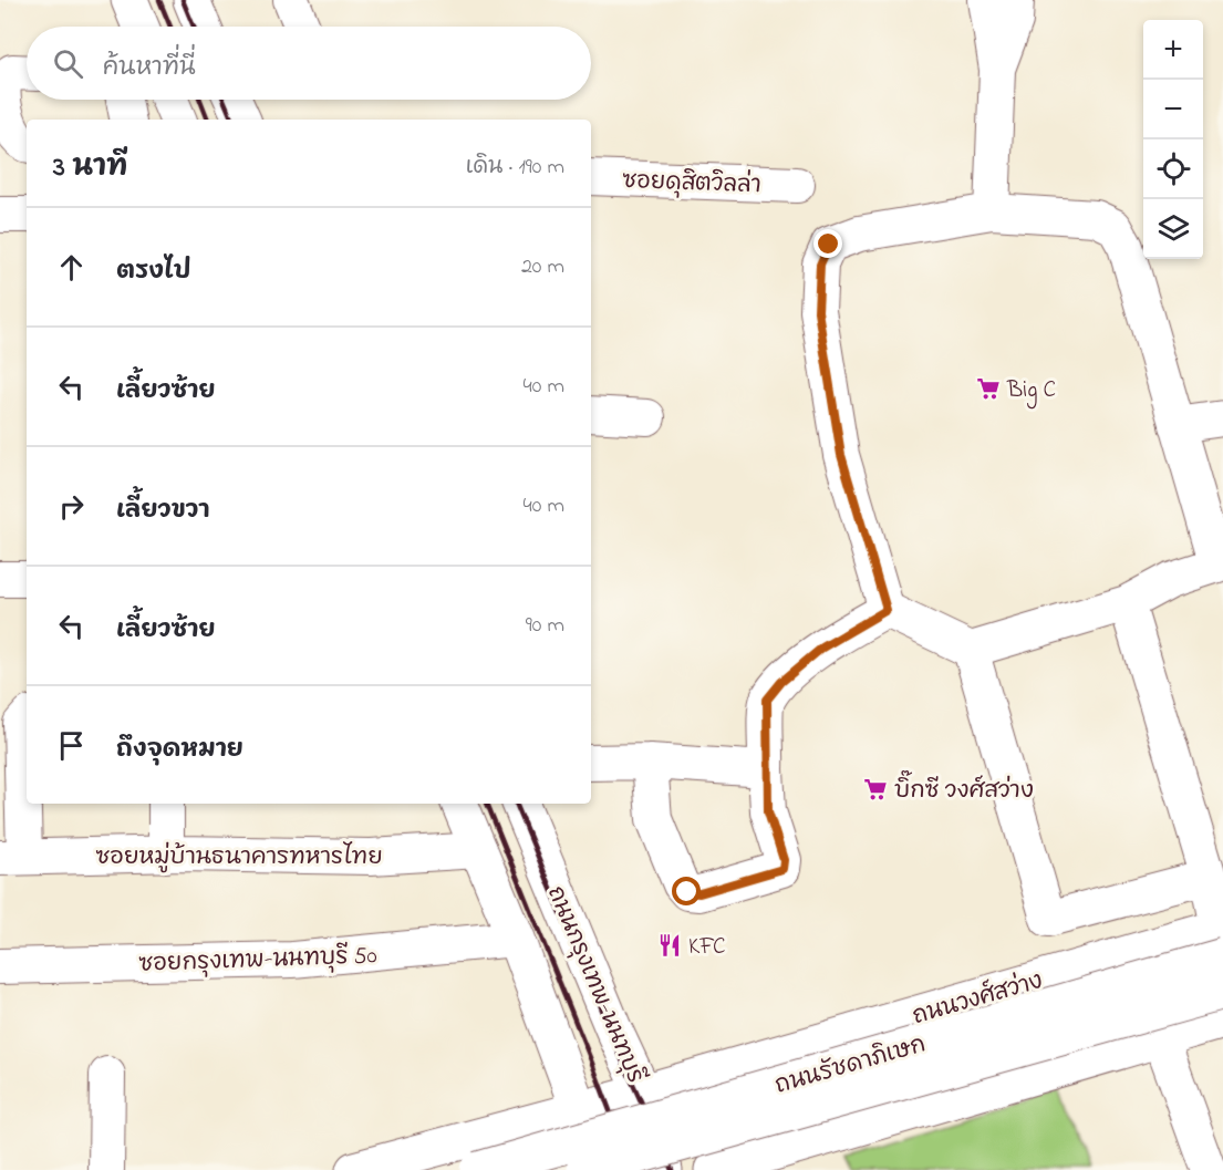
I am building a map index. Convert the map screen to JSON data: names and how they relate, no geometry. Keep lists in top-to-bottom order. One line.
{"streets":{"main road":["ถนนกรุงเทพ-นนทบุรี","ถนนวงศ์สว่าง","ถนนรัชดาภิเษก"],"street":["ซอยดุสิตวิลล่า","ซอยหมู่บ้านธนาคารทหารไทย","ซอยกรุงเทพ-นนทบุรี 50"]},"crossings":[["ถนนกรุงเทพ-นนทบุรี","ถนนวงศ์สว่าง"],["ถนนวงศ์สว่าง","ถนนรัชดาภิเษก"]],"places":{"supermarket":["Big C","บิ๊กซี วงศ์สว่าง"],"restaurant":["KFC"]},"page":{"map_buttons":["+","−"],"search":"ค้นหาที่นี่","heading":["3 นาที","เดิน · 190 m"],"list":[["ตรงไป","20 m"],["เลี้ยวซ้าย","40 m"],["เลี้ยวขวา","40 m"],["เลี้ยวซ้าย","90 m"],"ถึงจุดหมาย"]}}
